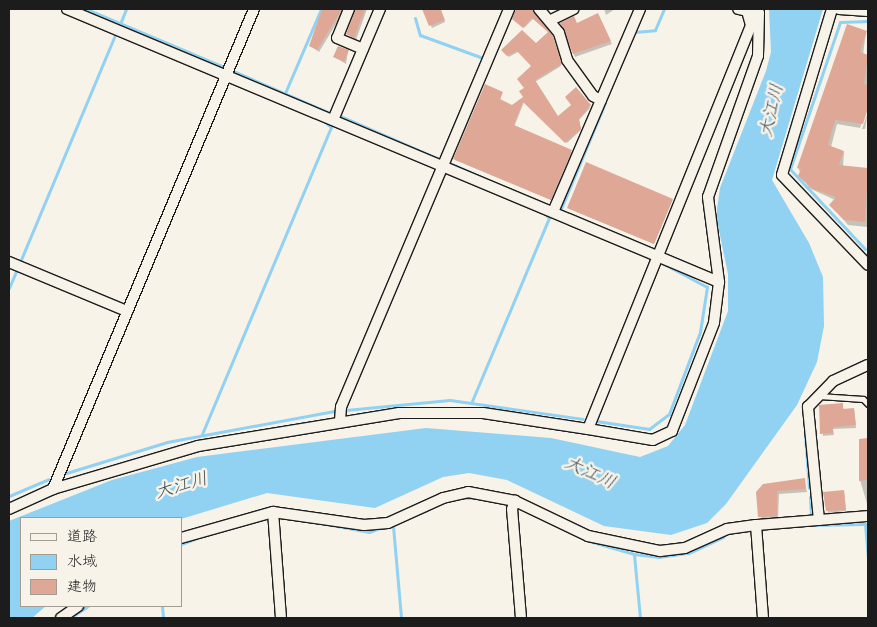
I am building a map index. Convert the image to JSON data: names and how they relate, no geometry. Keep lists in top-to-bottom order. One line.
{"water":["大江川"],"legend":["道路","水域","建物"]}
